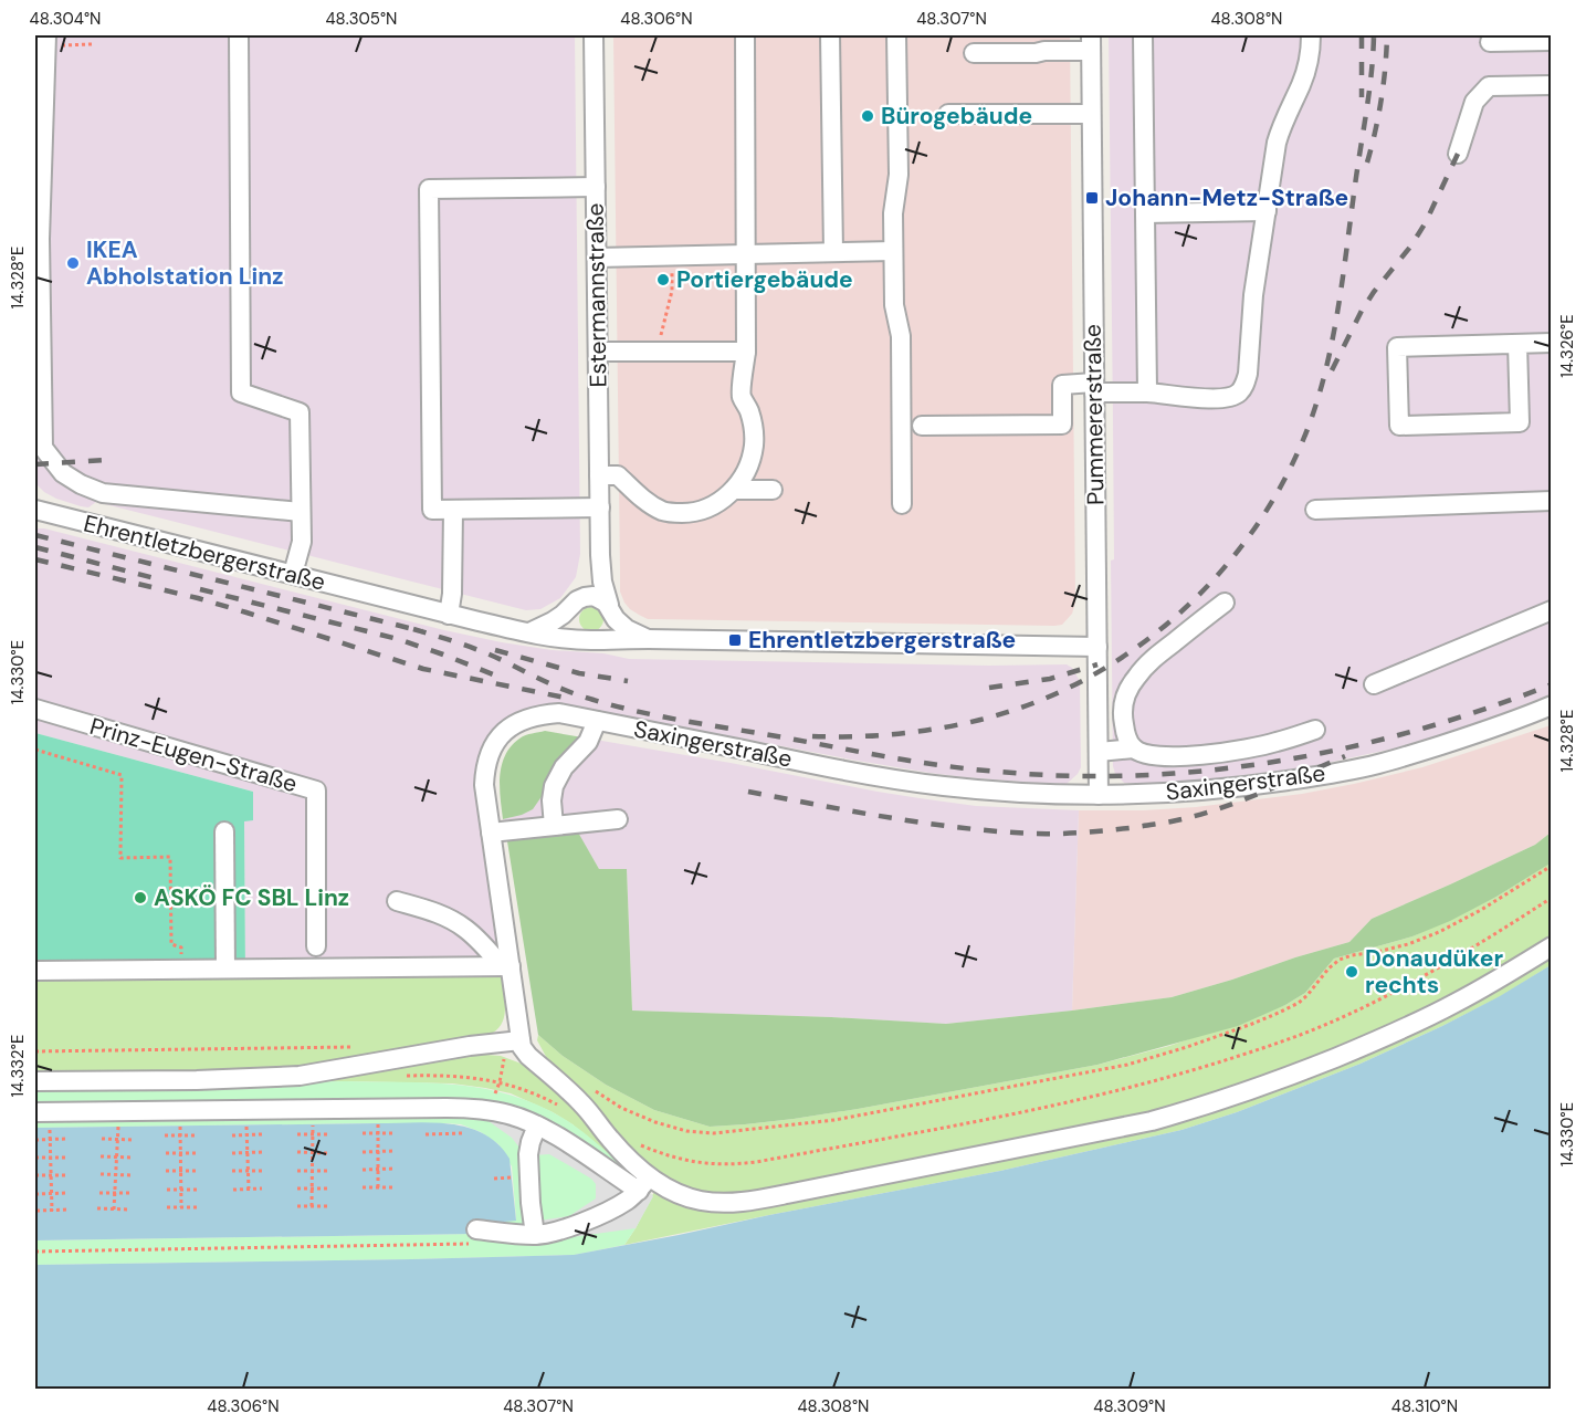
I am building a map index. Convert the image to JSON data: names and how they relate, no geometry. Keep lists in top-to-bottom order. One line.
{"streets":{"street":["Estermannstraße","Pummererstraße","Ehrentletzbergerstraße","Saxingerstraße","Prinz-Eugen-Straße"]},"crossings":[["Estermannstraße","Ehrentletzbergerstraße"],["Pummererstraße","Ehrentletzbergerstraße"],["Pummererstraße","Saxingerstraße"]],"places":{"other":["Bürogebäude","IKEA Abholstation Linz","Portiergebäude","ASKÖ FC SBL Linz","Donaudüker rechts"],"transit":["Johann-Metz-Straße","Ehrentletzbergerstraße"]},"coordinates":["48.304°N","48.305°N","48.306°N","48.307°N","48.308°N","14.328°E","14.326°E","14.330°E","14.332°E","48.309°N","48.310°N"]}
